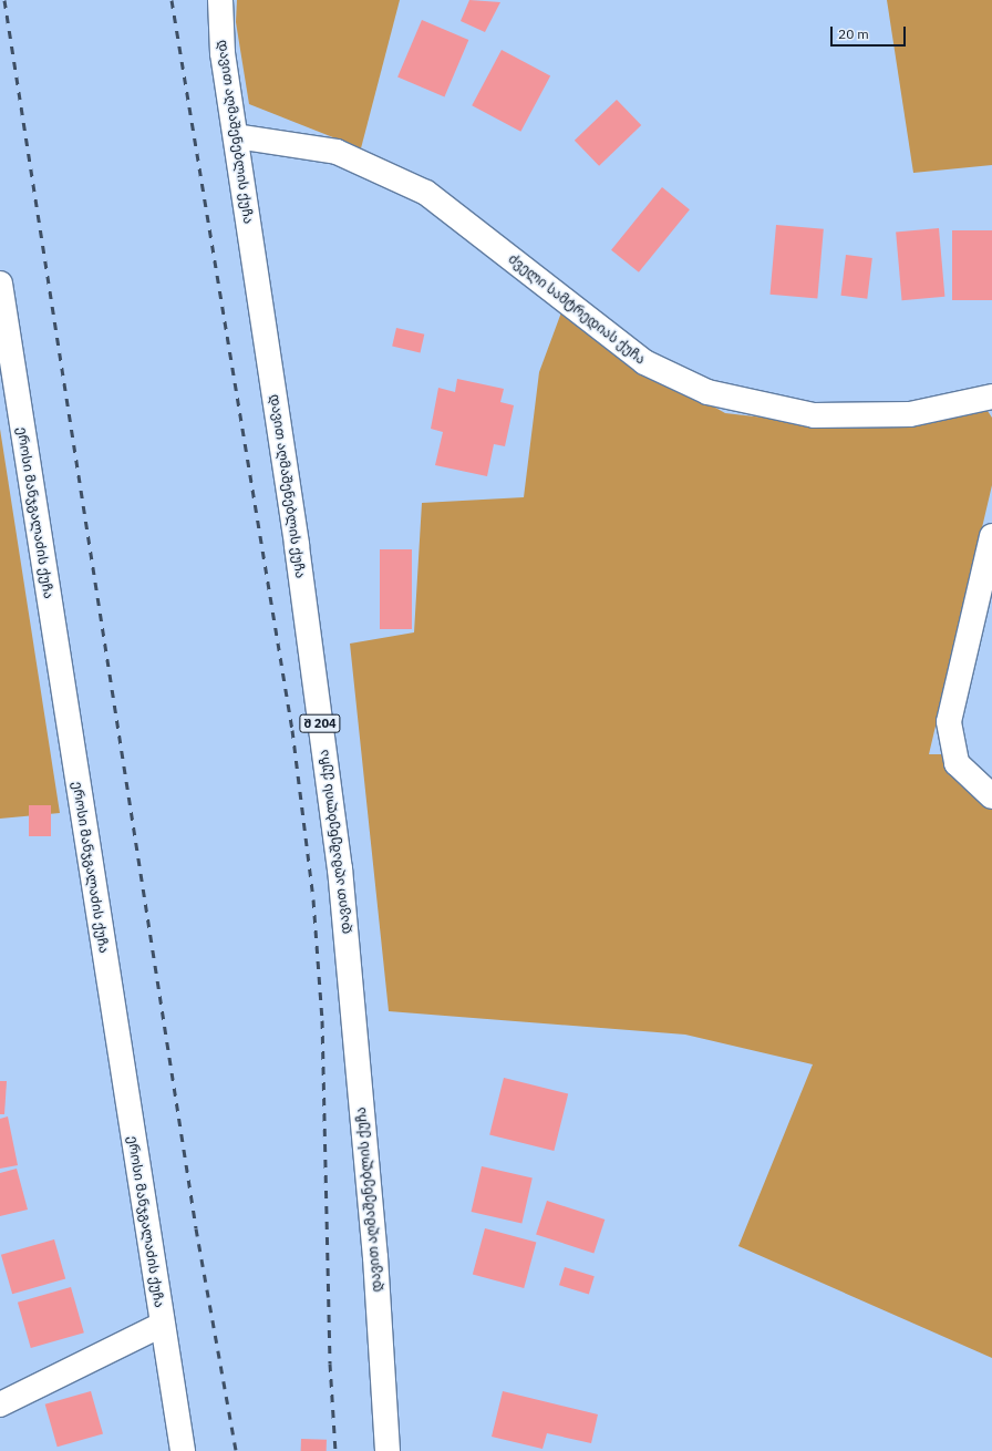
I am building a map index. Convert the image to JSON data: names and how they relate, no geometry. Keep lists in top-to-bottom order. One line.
{"streets":{"street":["დავით აღმაშენებლის ქუჩა","ძველი სამტრედიას ქუჩა","ეროსი მანჯგალაძის ქუჩა","შ 204"]},"crossings":[["დავით აღმაშენებლის ქუჩა","ძველი სამტრედიას ქუჩა"]],"scale_bar":"20 m"}
